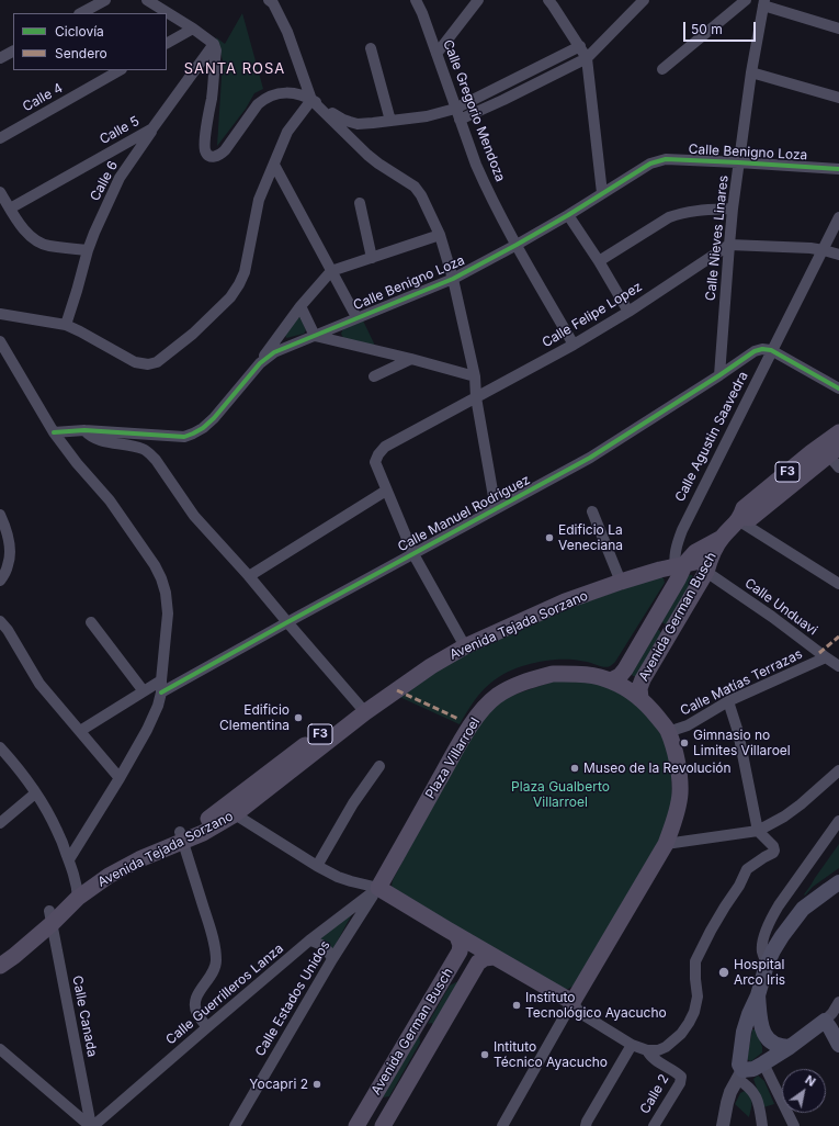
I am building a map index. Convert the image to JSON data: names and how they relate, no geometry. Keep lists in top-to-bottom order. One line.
{"streets":{"main road":["F3","Avenida German Busch","Avenida Tejada Sorzano","Plaza Villarroel"],"street":["Calle 4","Calle Gregorio Mendoza","Calle 5","Calle Benigno Loza","Calle 6","Calle Nieves Linares","Calle Felipe Lopez","Calle Agustin Saavedra","Calle Manuel Rodriguez","Calle Unduavi","Calle Matías Terrazas","Calle Guerrilleros Lanza","Calle Estados Unidos","Calle Canada","Calle 2"]},"crossings":[["Calle Gregorio Mendoza","Calle Benigno Loza"],["Calle Gregorio Mendoza","Calle Felipe Lopez"],["Calle 5","Calle 6"],["Calle Benigno Loza","Calle Nieves Linares"],["Calle Nieves Linares","Calle Felipe Lopez"],["Calle Nieves Linares","Calle Manuel Rodriguez"],["Calle Agustin Saavedra","Calle Manuel Rodriguez"],["Calle Agustin Saavedra","Avenida German Busch"],["Calle Agustin Saavedra","Avenida Tejada Sorzano"],["F3","Avenida German Busch"],["Calle Unduavi","Avenida German Busch"],["Calle Unduavi","Avenida Tejada Sorzano"],["Calle Unduavi","Calle Matías Terrazas"],["Avenida German Busch","Avenida Tejada Sorzano"],["Avenida German Busch","Plaza Villarroel"],["Avenida Tejada Sorzano","Calle Canada"],["Calle Matías Terrazas","Plaza Villarroel"],["Plaza Villarroel","Calle Guerrilleros Lanza"],["Plaza Villarroel","Calle Estados Unidos"],["Calle Guerrilleros Lanza","Calle Estados Unidos"],["Calle Guerrilleros Lanza","Calle Canada"]],"districts":["SANTA ROSA"],"parks":["Plaza Gualberto Villarroel"],"places":["Edificio La Veneciana","Edificio Clementina","Gimnasio no Limites Villaroel","Museo de la Revolución","Hospital Arco Iris","Instituto Tecnológico Ayacucho","Intituto Técnico Ayacucho","Yocapri 2"],"legend":["Ciclovía","Sendero"],"scale_bar":"50 m","north":"top right"}
